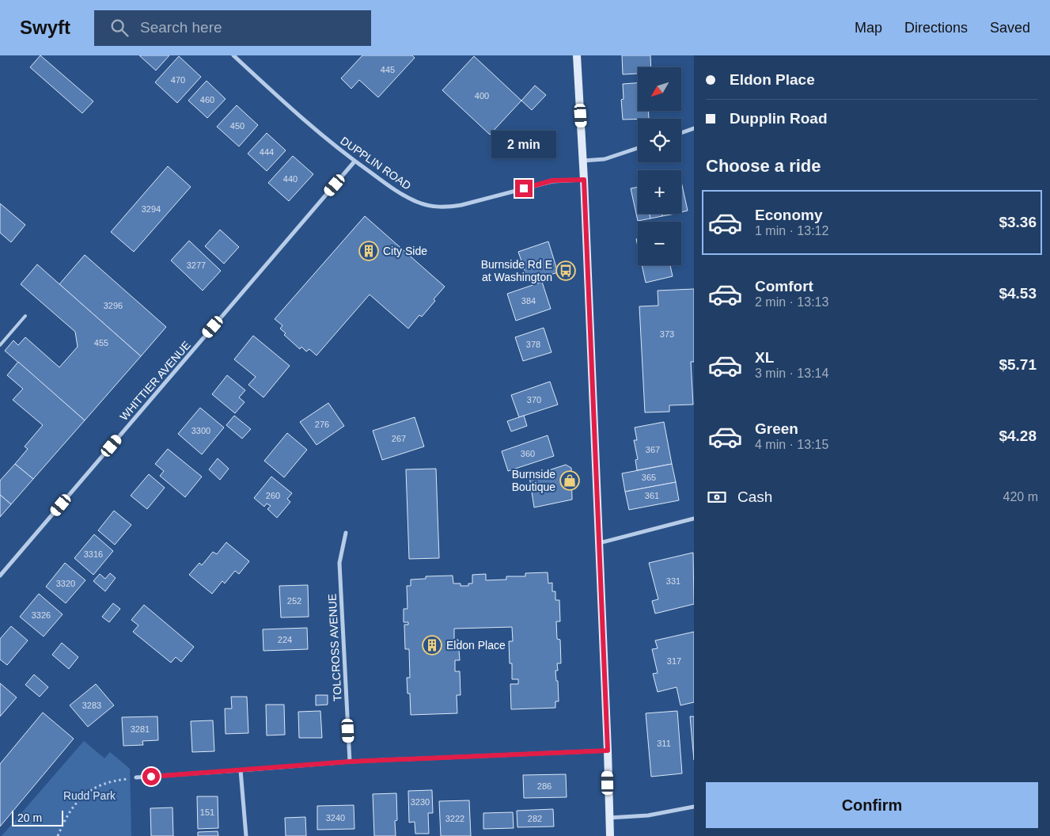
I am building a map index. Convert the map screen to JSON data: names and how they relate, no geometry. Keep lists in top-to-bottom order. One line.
{"streets":{"street":["DUPPLIN ROAD","WHITTIER AVENUE","TOLCROSS AVENUE"]},"crossings":[["DUPPLIN ROAD","WHITTIER AVENUE"]],"parks":["Rudd Park"],"places":{"building":["City Side","Eldon Place"],"bus stop":["Burnside Rd E at Washington"],"shop":["Burnside Boutique"]},"house_numbers":["445","470","400","460","450","444","440","3294","3277","384","3296","373","455","378","370","276","3300","267","367","360","365","260","361","3316","331","3320","252","3326","224","317","3283","3281","311","286","3230","151","3240","3222","282"],"scale_bar":"20 m","north":"bottom left","page":{"header":"Swyft","search":"Search here","nav":["Map","Directions","Saved"],"banner":["Eldon Place","Dupplin Road"],"map_buttons":["+","−"],"bubble":"2 min","heading":"Choose a ride","list":[{"name":"Economy","note":"1 min · 13:12","value":"$3.36"},{"name":"Comfort","note":"2 min · 13:13","value":"$4.53"},{"name":"XL","note":"3 min · 13:14","value":"$5.71"},{"name":"Green","note":"4 min · 13:15","value":"$4.28"}],"pay":["Cash","420 m"],"buttons":"Confirm","scale":"20 m"}}
